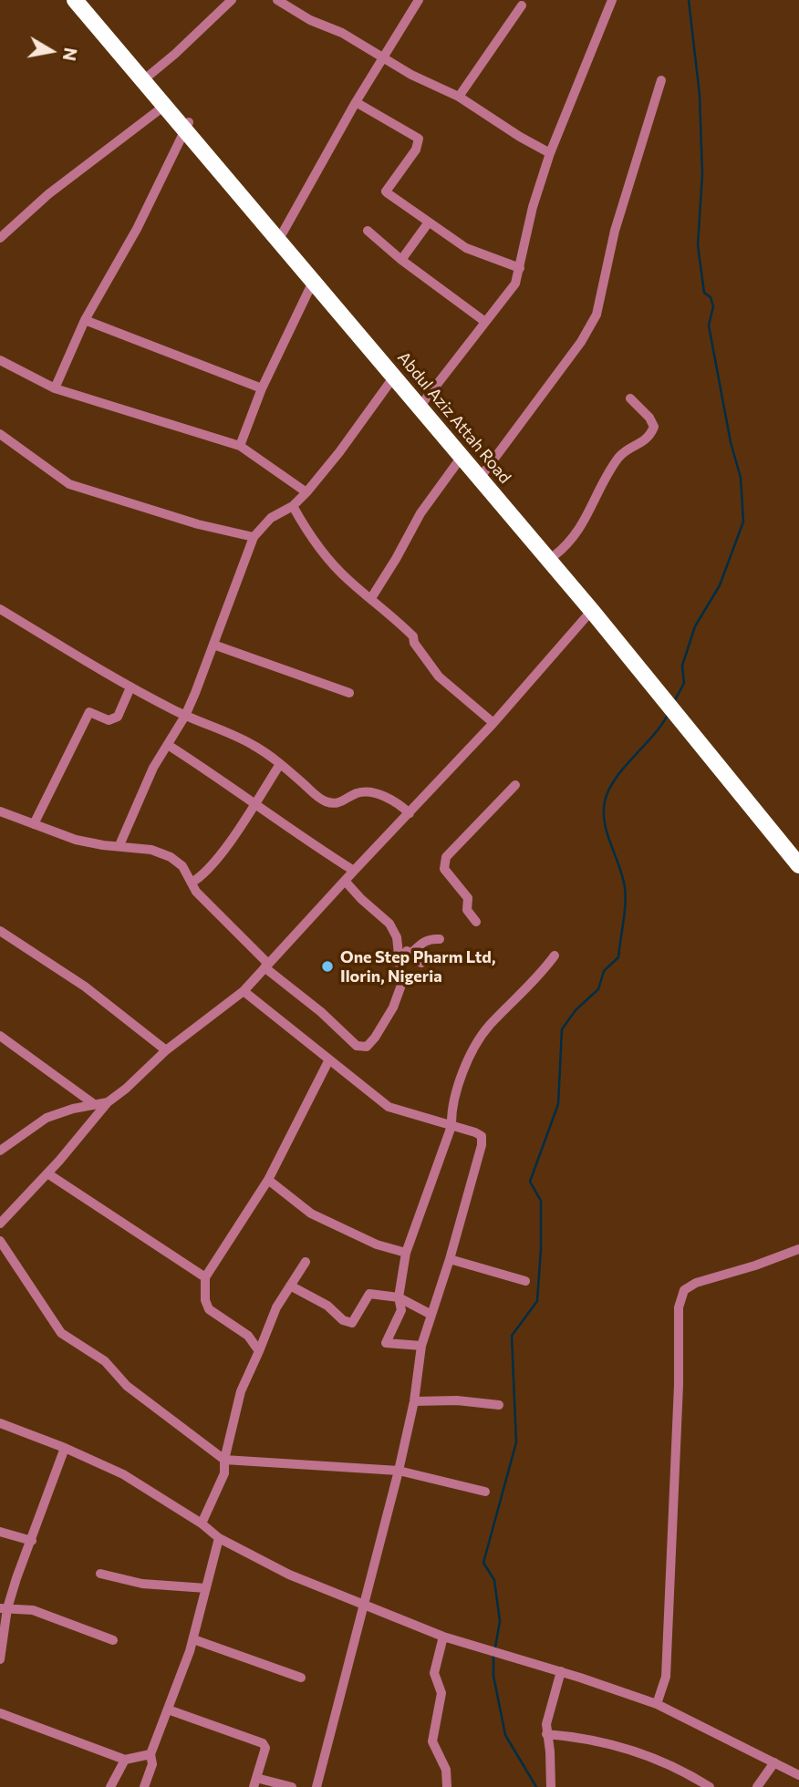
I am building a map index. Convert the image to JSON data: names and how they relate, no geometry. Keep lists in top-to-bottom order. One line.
{"streets":{"highway":["Abdul Aziz Attah Road"]},"places":["One Step Pharm Ltd, Ilorin, Nigeria"],"north":"right"}
